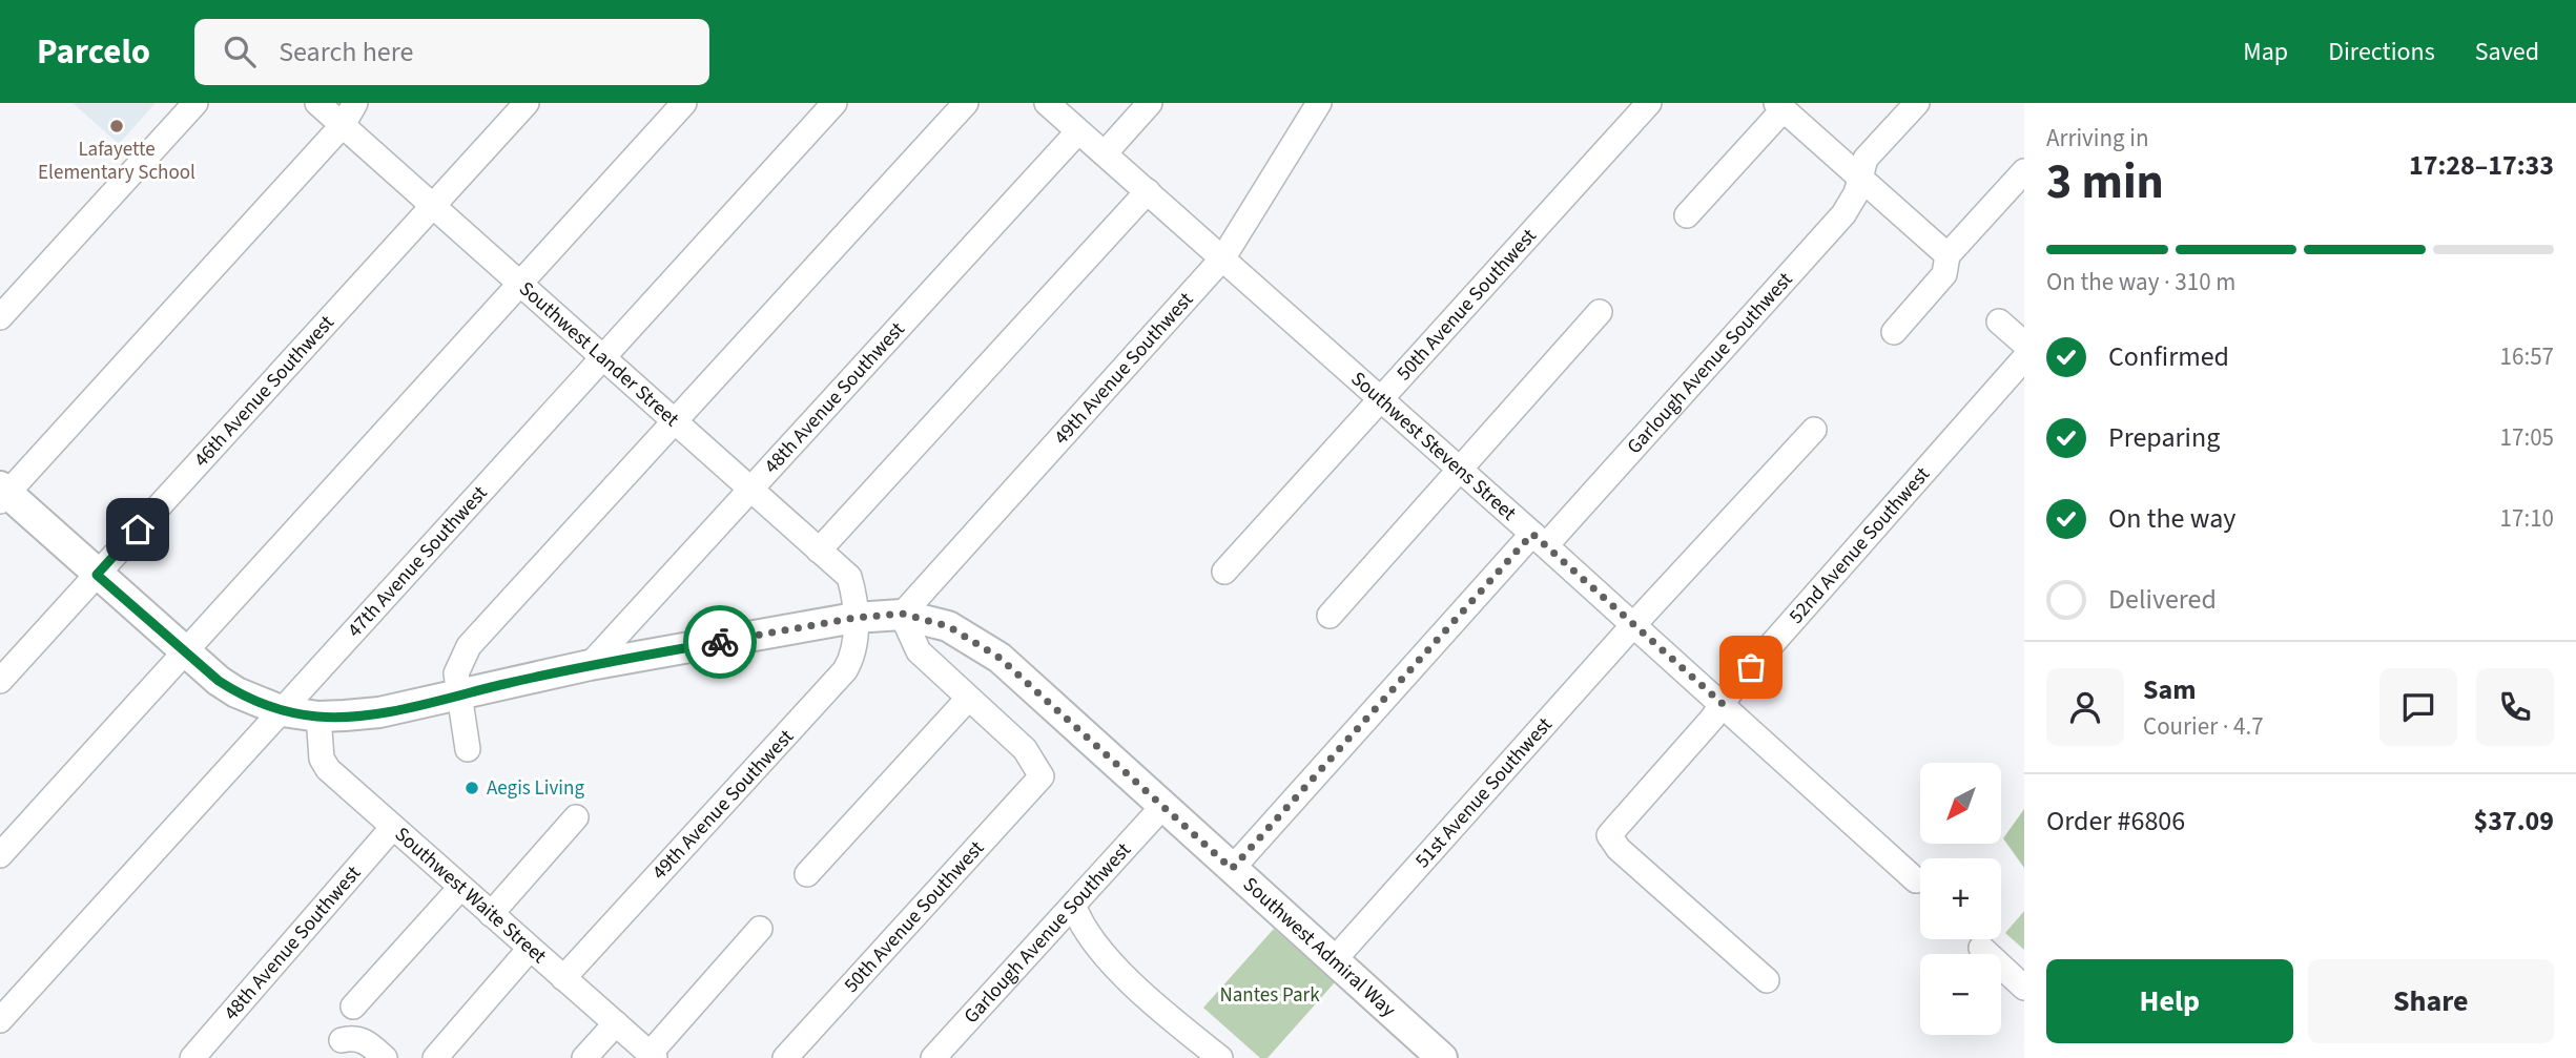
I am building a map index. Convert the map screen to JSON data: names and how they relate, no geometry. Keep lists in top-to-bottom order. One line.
{"streets":{"main road":["Southwest Admiral Way"],"street":["50th Avenue Southwest","Southwest Lander Street","Garlough Avenue Southwest","49th Avenue Southwest","46th Avenue Southwest","48th Avenue Southwest","Southwest Stevens Street","52nd Avenue Southwest","47th Avenue Southwest","51st Avenue Southwest","Southwest Waite Street"]},"crossings":[["50th Avenue Southwest","Southwest Stevens Street"],["Southwest Lander Street","49th Avenue Southwest"],["Southwest Lander Street","46th Avenue Southwest"],["Southwest Lander Street","48th Avenue Southwest"],["Southwest Lander Street","47th Avenue Southwest"],["Southwest Lander Street","Southwest Admiral Way"],["Garlough Avenue Southwest","Southwest Stevens Street"],["Garlough Avenue Southwest","Southwest Admiral Way"],["49th Avenue Southwest","Southwest Stevens Street"],["49th Avenue Southwest","Southwest Waite Street"],["49th Avenue Southwest","Southwest Admiral Way"],["46th Avenue Southwest","Southwest Admiral Way"],["48th Avenue Southwest","Southwest Stevens Street"],["48th Avenue Southwest","Southwest Waite Street"],["48th Avenue Southwest","Southwest Admiral Way"],["Southwest Stevens Street","52nd Avenue Southwest"],["Southwest Stevens Street","51st Avenue Southwest"],["47th Avenue Southwest","Southwest Admiral Way"],["51st Avenue Southwest","Southwest Admiral Way"],["Southwest Waite Street","Southwest Admiral Way"]],"parks":["Nantes Park"],"places":["Lafayette Elementary School","Aegis Living"],"north":"bottom left","page":{"header":"Parcelo","search":"Search here","nav":["Map","Directions","Saved"],"heading":["3 min","Arriving in","17:28–17:33"],"panel":["Sam","Courier · 4.7","Order #6806","$37.09"],"bar":"On the way · 310 m","list":[["Confirmed","16:57"],["Preparing","17:05"],["On the way","17:10"],"Delivered"],"map_buttons":["+","−"],"buttons":["Help","Share"]}}
